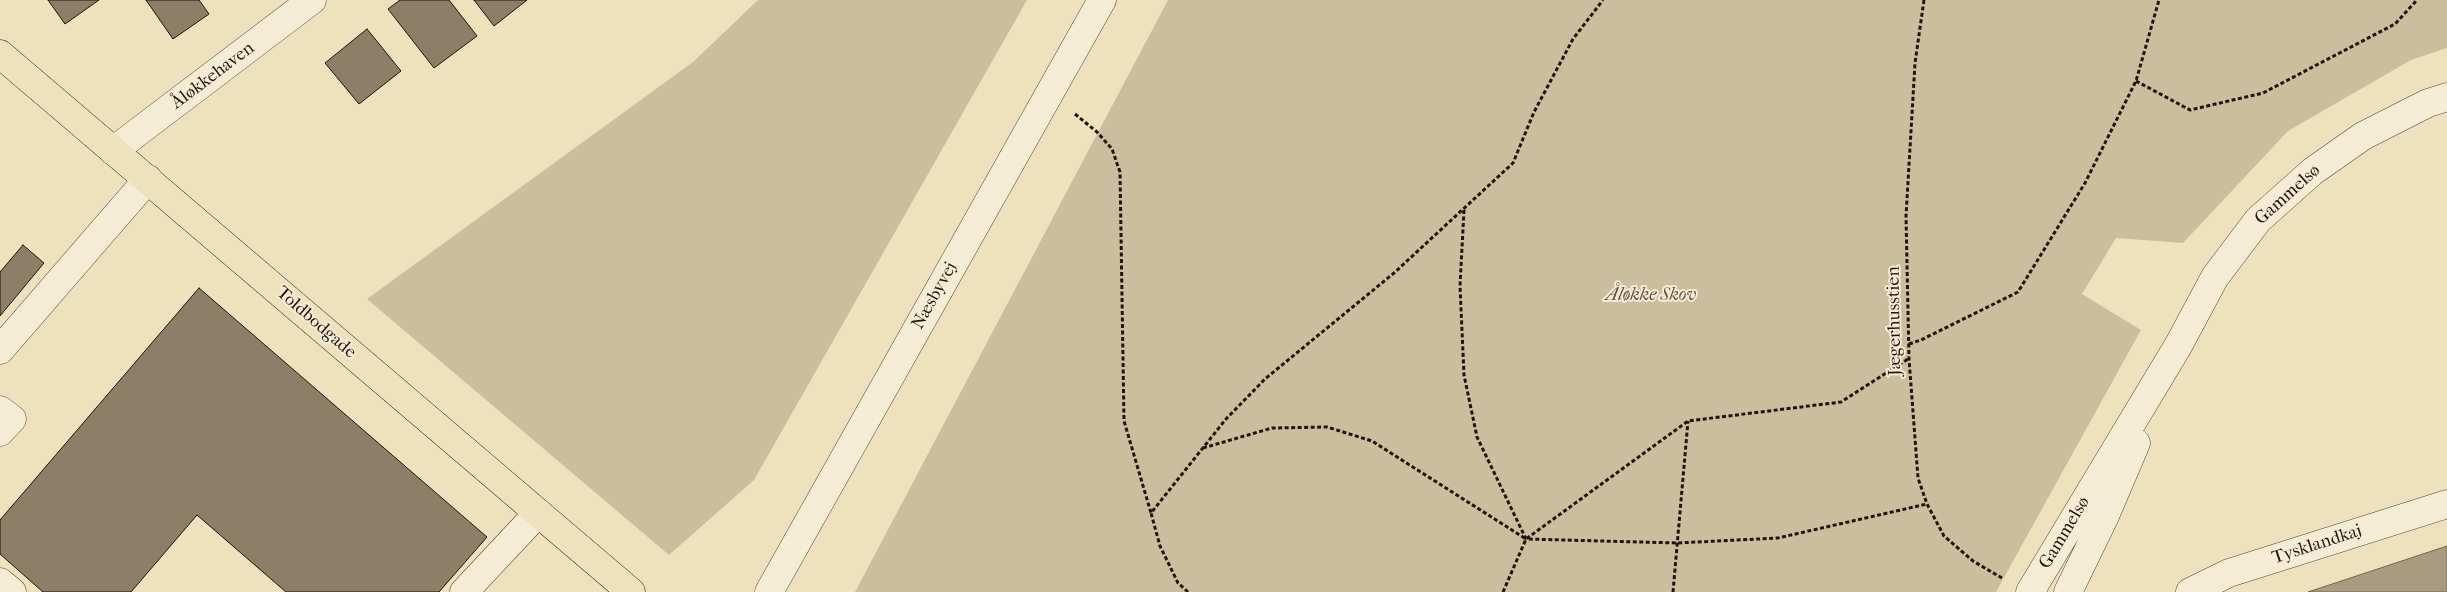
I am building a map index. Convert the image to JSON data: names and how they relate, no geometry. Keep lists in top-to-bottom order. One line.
{"streets":{"main road":["Toldbodgade"],"street":["Åløkkehaven","Gammelsø","Næsbyvej","Tysklandkaj"],"path":["Jægerhusstien"]},"crossings":[["Åløkkehaven","Toldbodgade"]],"parks":["Åløkke Skov"]}
